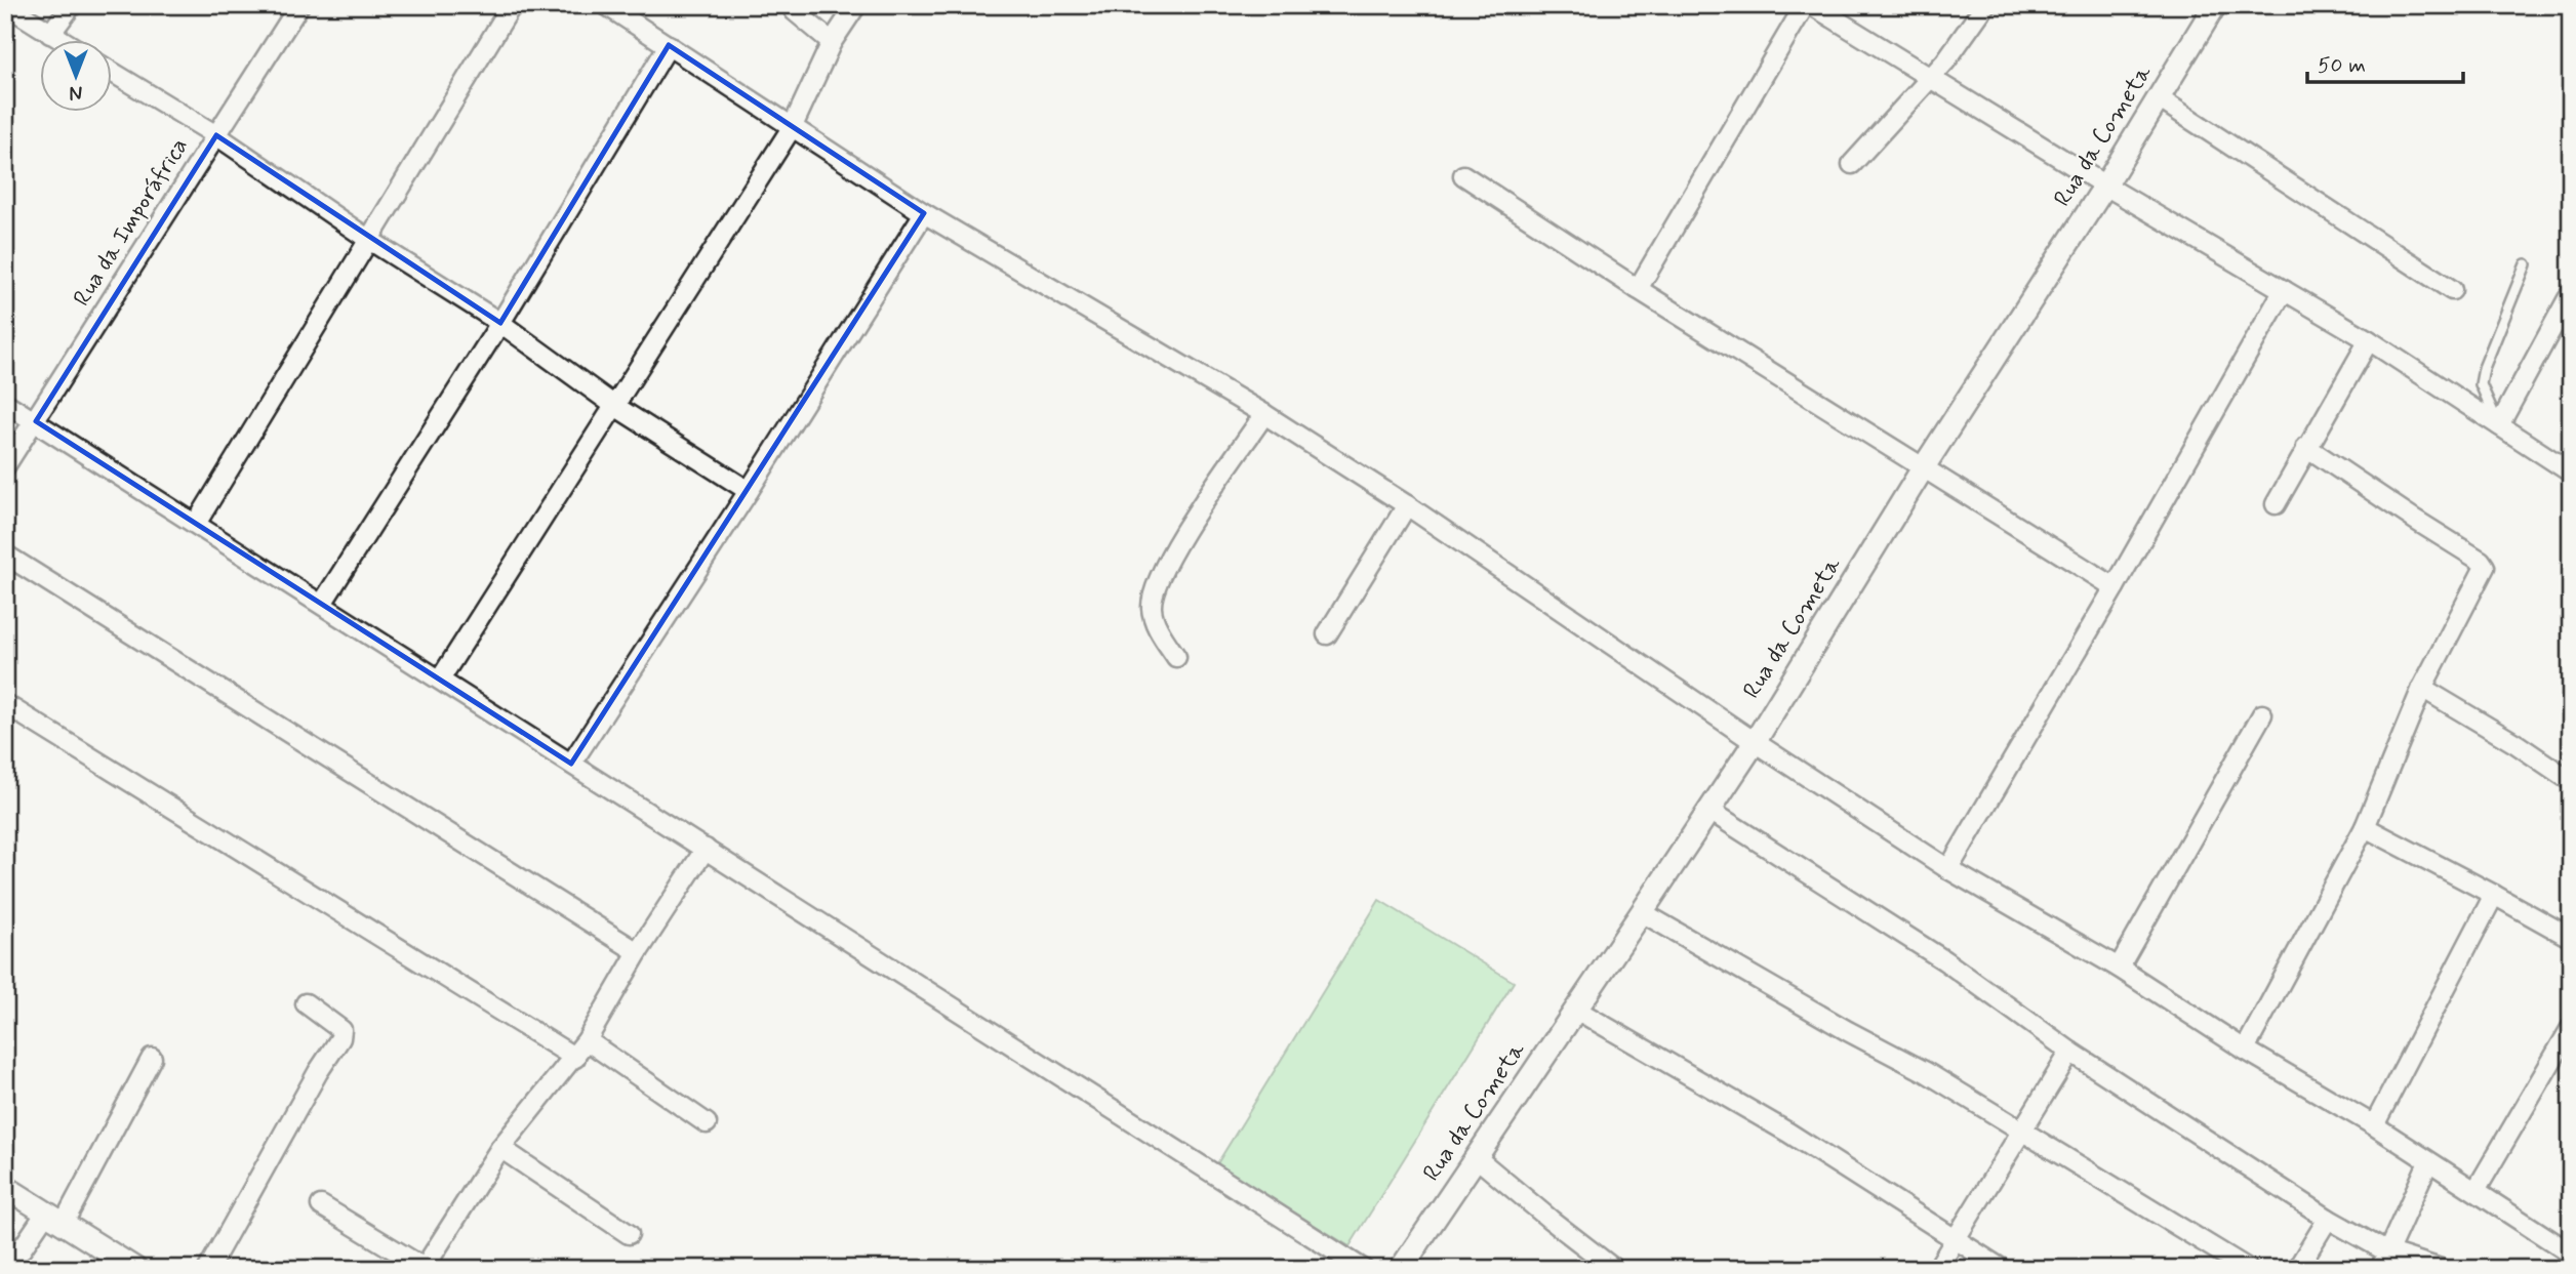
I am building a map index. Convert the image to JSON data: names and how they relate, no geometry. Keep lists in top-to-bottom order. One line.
{"streets":{"street":["Rua da Cometa","Rua da Imporáfrica"]},"scale_bar":"50 m","north":"bottom"}
